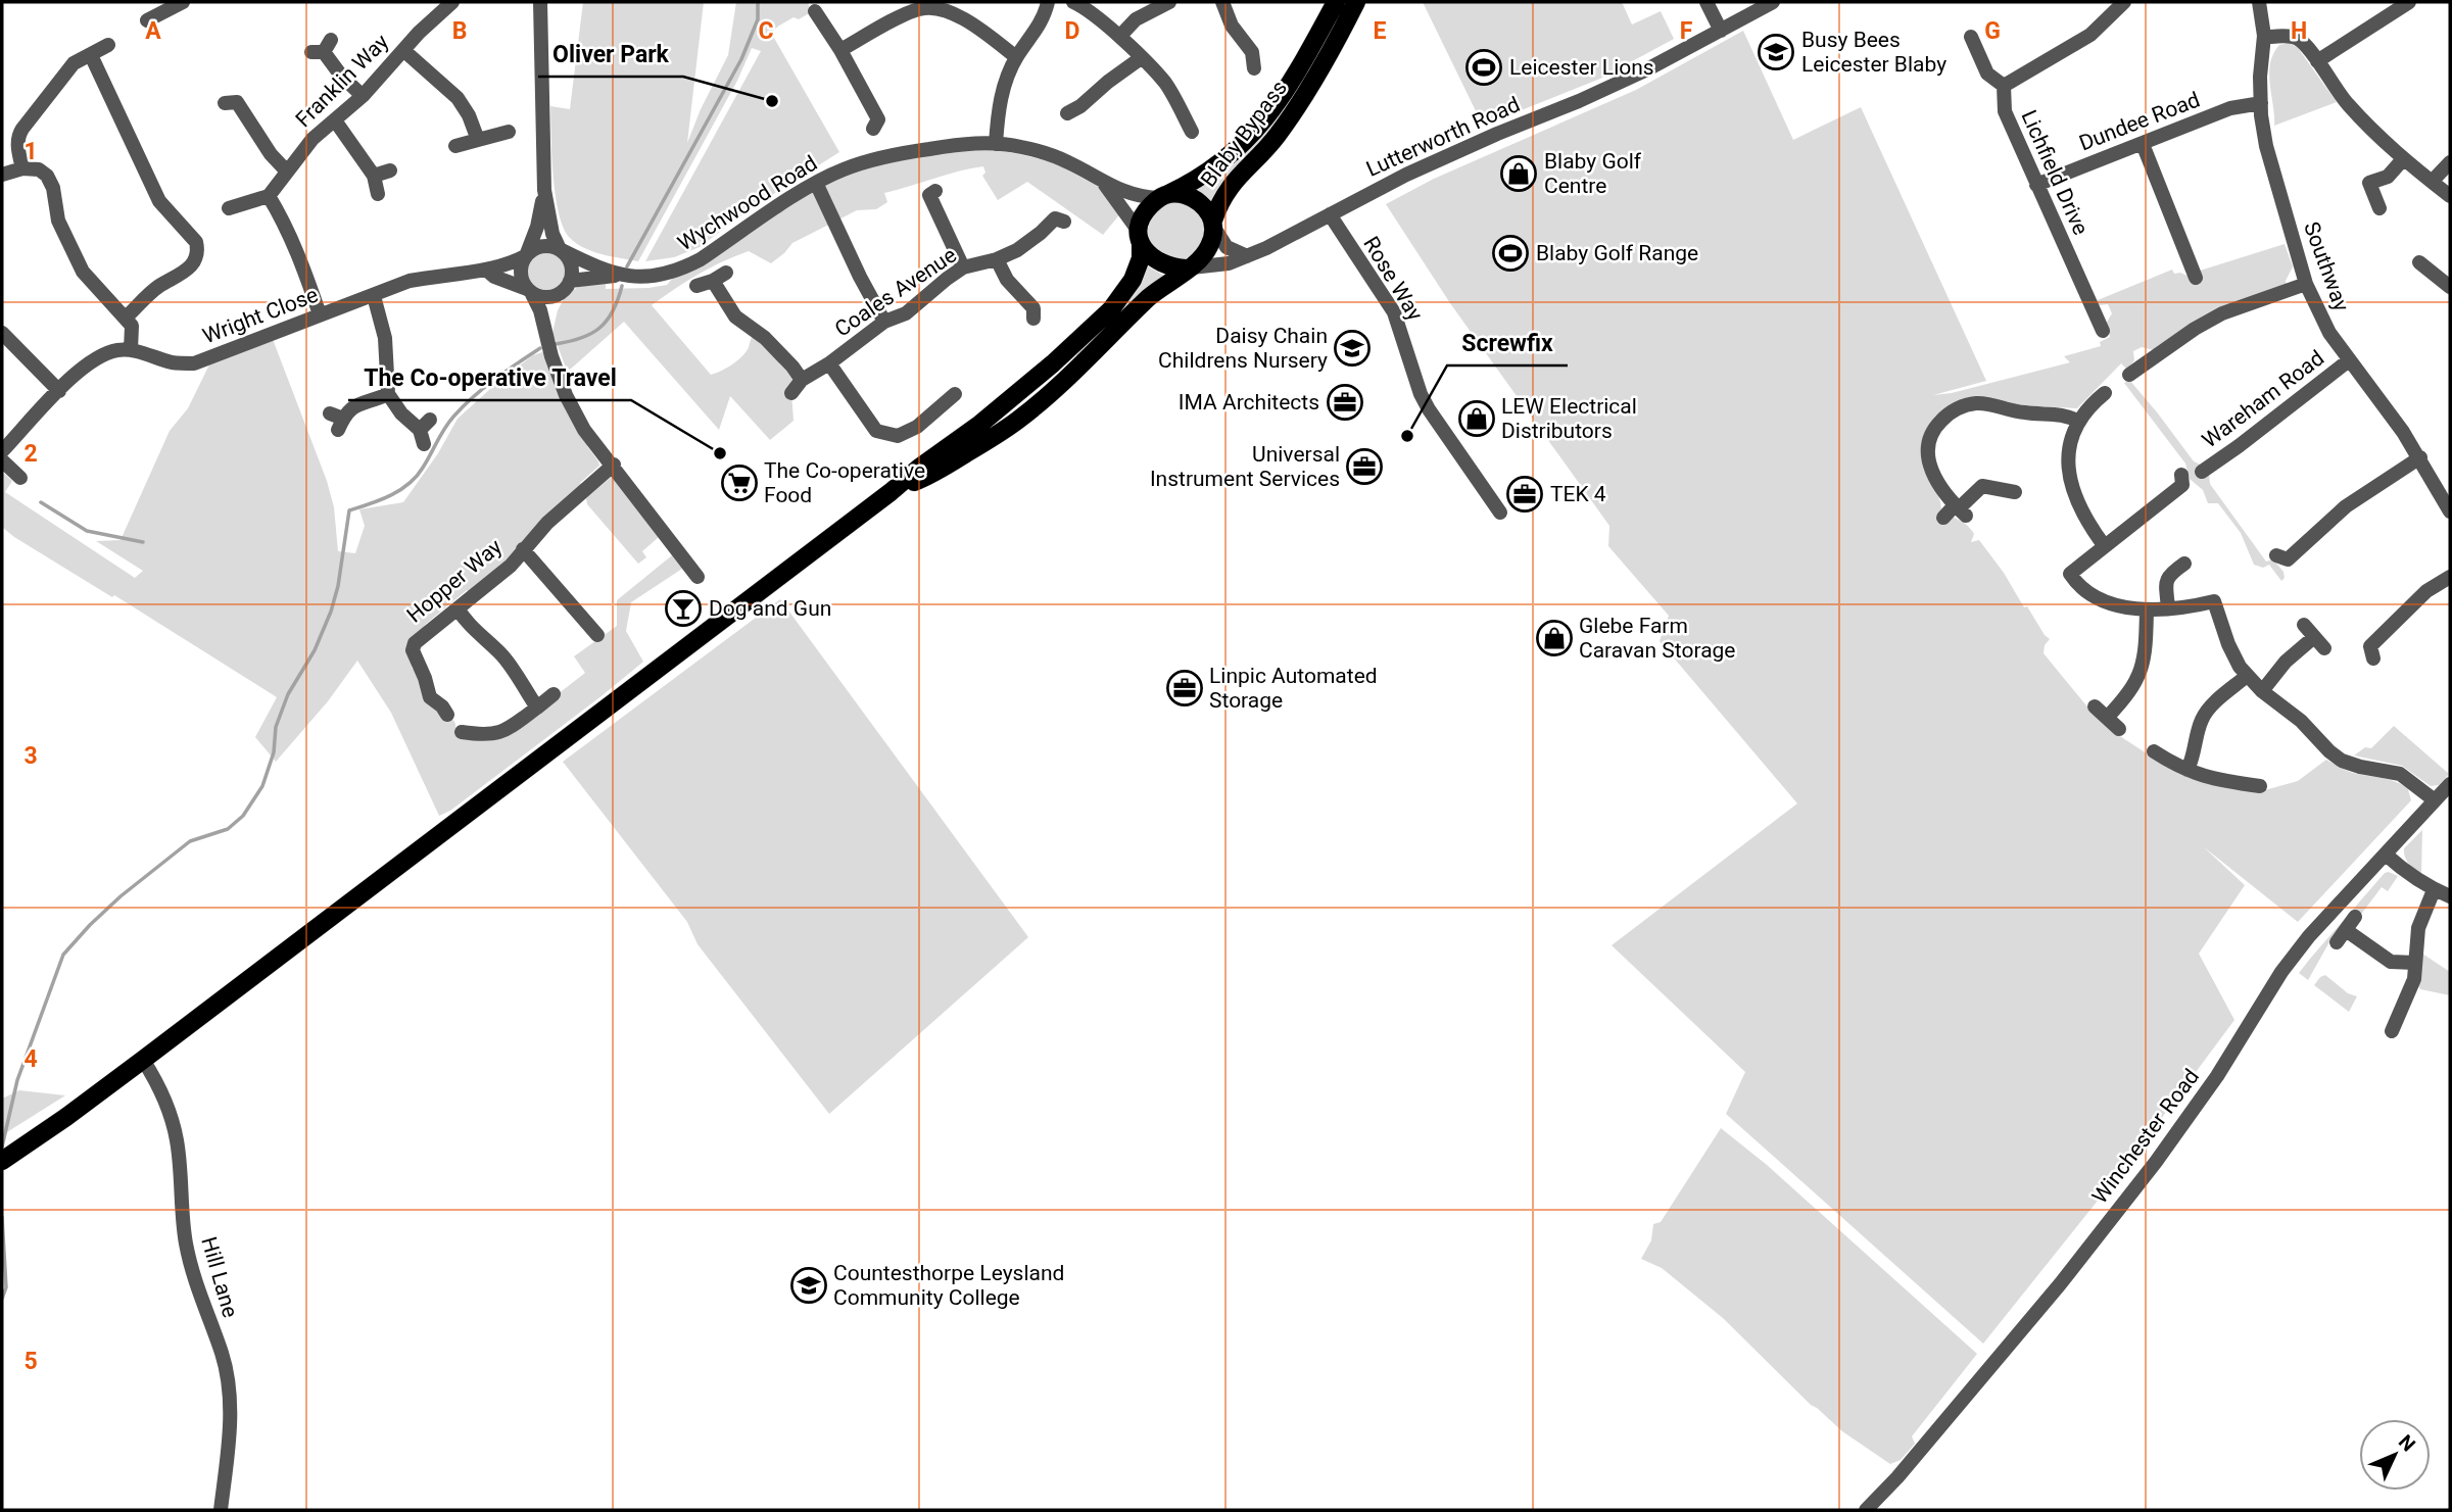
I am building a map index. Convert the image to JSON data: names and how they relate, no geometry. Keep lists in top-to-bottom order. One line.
{"streets":{"main road":["Blaby Bypass"],"street":["Franklin Way","Dundee Road","Lutterworth Road","Lichfield Drive","Wychwood Road","Southway","Rose Way","Coales Avenue","Wright Close","Wareham Road","Hopper Way","Winchester Road","Hill Lane"]},"crossings":[["Dundee Road","Lichfield Drive"],["Dundee Road","Southway"],["Blaby Bypass","Lutterworth Road"],["Blaby Bypass","Wychwood Road"],["Lutterworth Road","Wychwood Road"],["Lutterworth Road","Rose Way"],["Wychwood Road","Wright Close"],["Southway","Wareham Road"]],"places":{"school or university":["Busy Bees Leicester Blaby","Daisy Chain Childrens Nursery","Countesthorpe Leysland Community College"],"sports":["Leicester Lions","Blaby Golf Range"],"other":["Oliver Park","Screwfix","The Co-operative Travel"],"shop":["Blaby Golf Centre","LEW Electrical Distributors","Glebe Farm Caravan Storage"],"office":["IMA Architects","Universal Instrument Services","TEK 4","Linpic Automated Storage"],"supermarket":["The Co-operative Food"],"bar":["Dog and Gun"]},"north":"top right","grid":{"columns":["A","B","C","D","E","F","G","H"],"rows":["1","2","3","4","5"]}}
